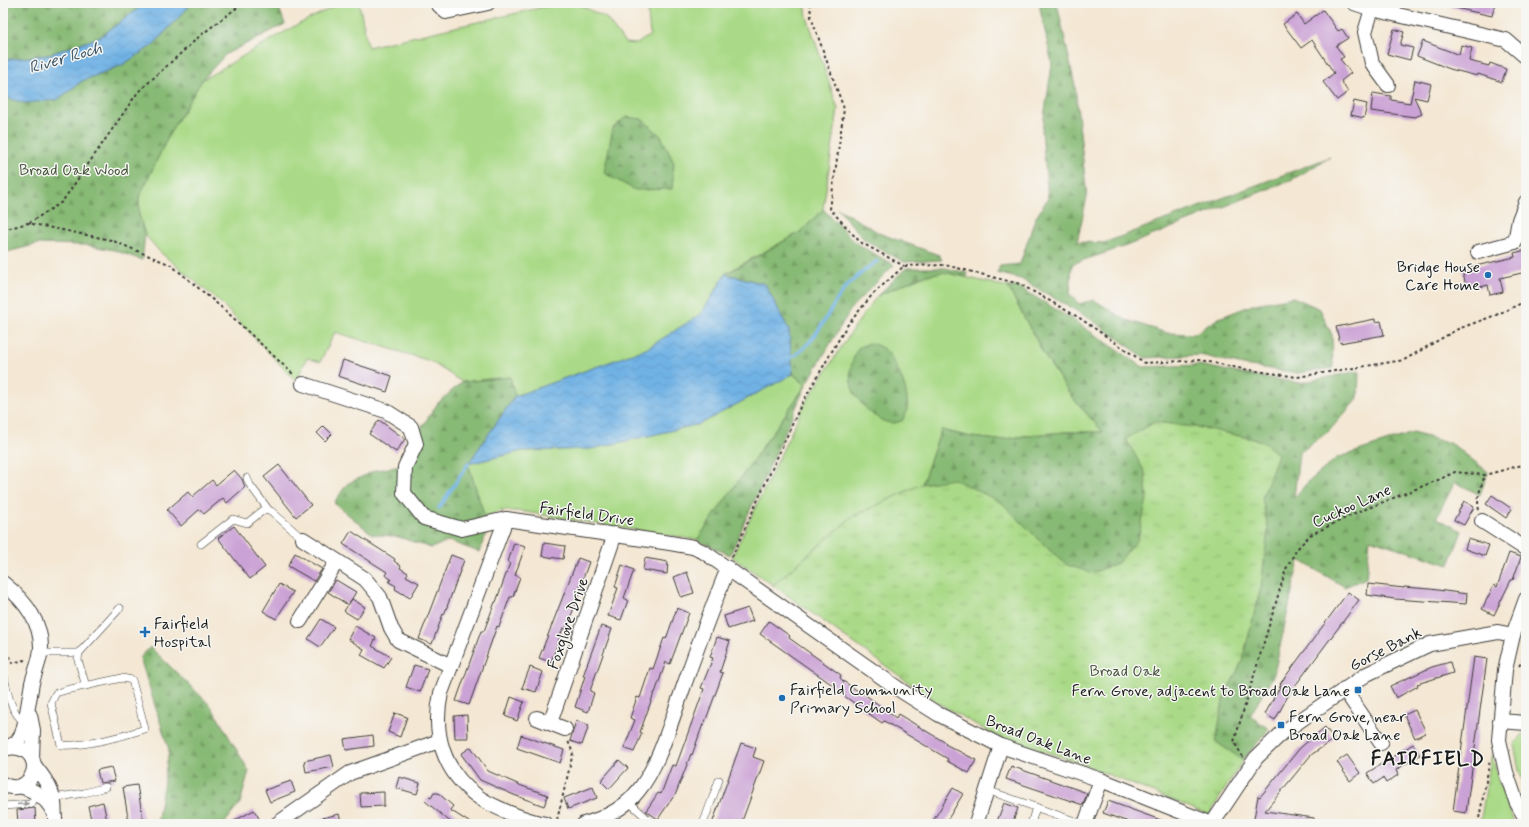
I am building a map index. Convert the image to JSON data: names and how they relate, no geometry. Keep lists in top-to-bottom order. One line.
{"streets":{"street":["Fairfield Drive","Foxglove Drive","Gorse Bank","Broad Oak Lane"],"path":["Cuckoo Lane"]},"crossings":[["Cuckoo Lane","Gorse Bank"],["Fairfield Drive","Foxglove Drive"],["Fairfield Drive","Broad Oak Lane"],["Gorse Bank","Broad Oak Lane"]],"districts":["FAIRFIELD"],"water":["River Roch"],"parks":["Broad Oak Wood","Broad Oak"],"places":{"other":["Bridge House Care Home","Fairfield Community Primary School"],"health":["Fairfield Hospital"],"transit":["Fern Grove, adjacent to Broad Oak Lane","Fern Grove, near Broad Oak Lane"]}}
